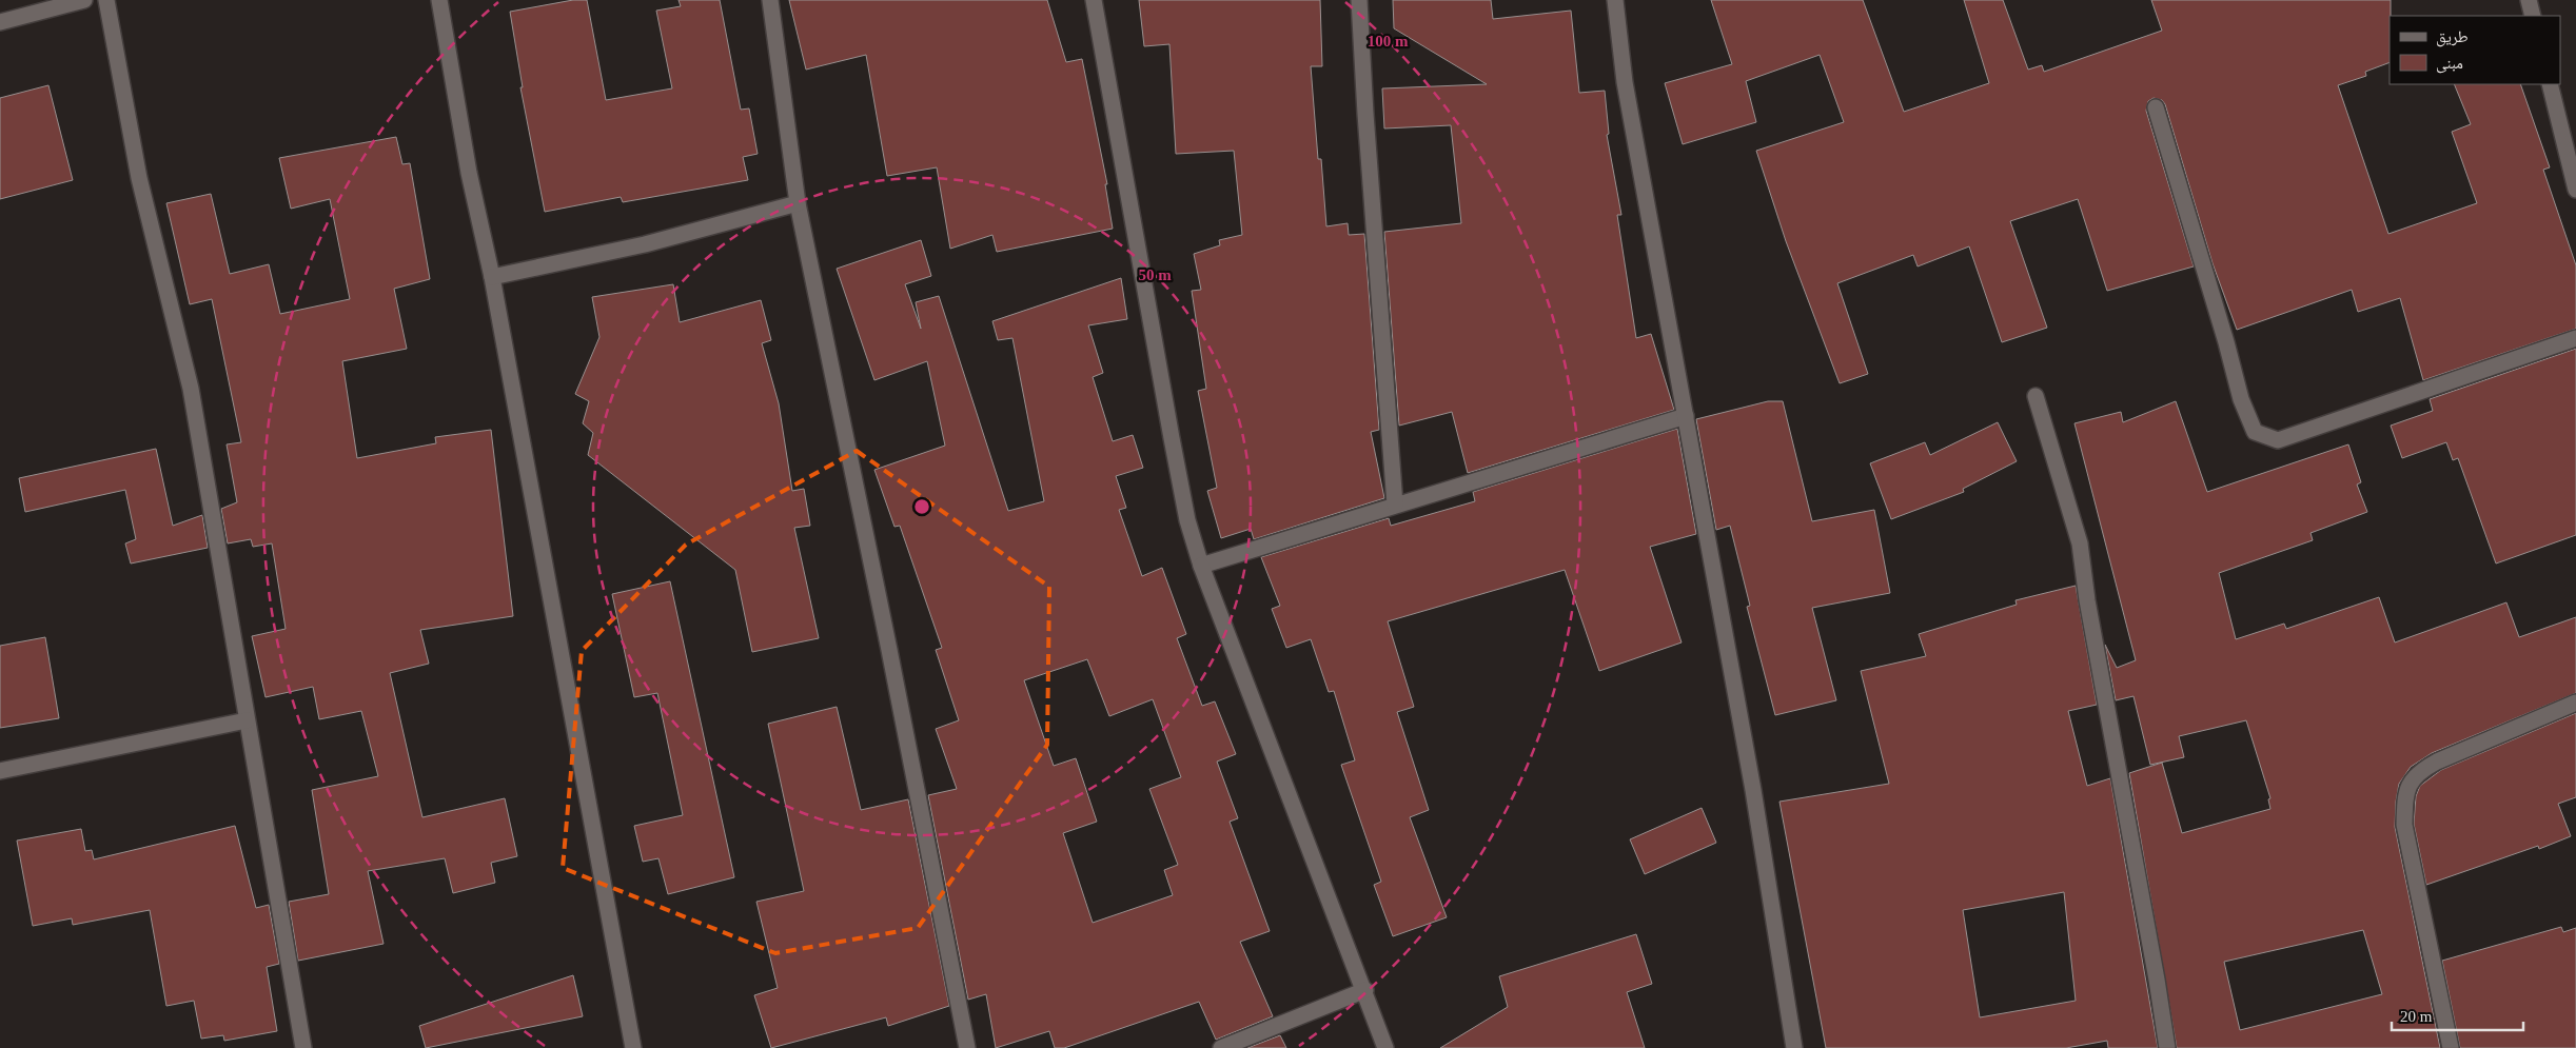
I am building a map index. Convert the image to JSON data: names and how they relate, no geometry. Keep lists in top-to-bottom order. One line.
{"legend":["طريق","مبنى"],"scale_bar":"20 m","rings":["100 m","50 m"]}
